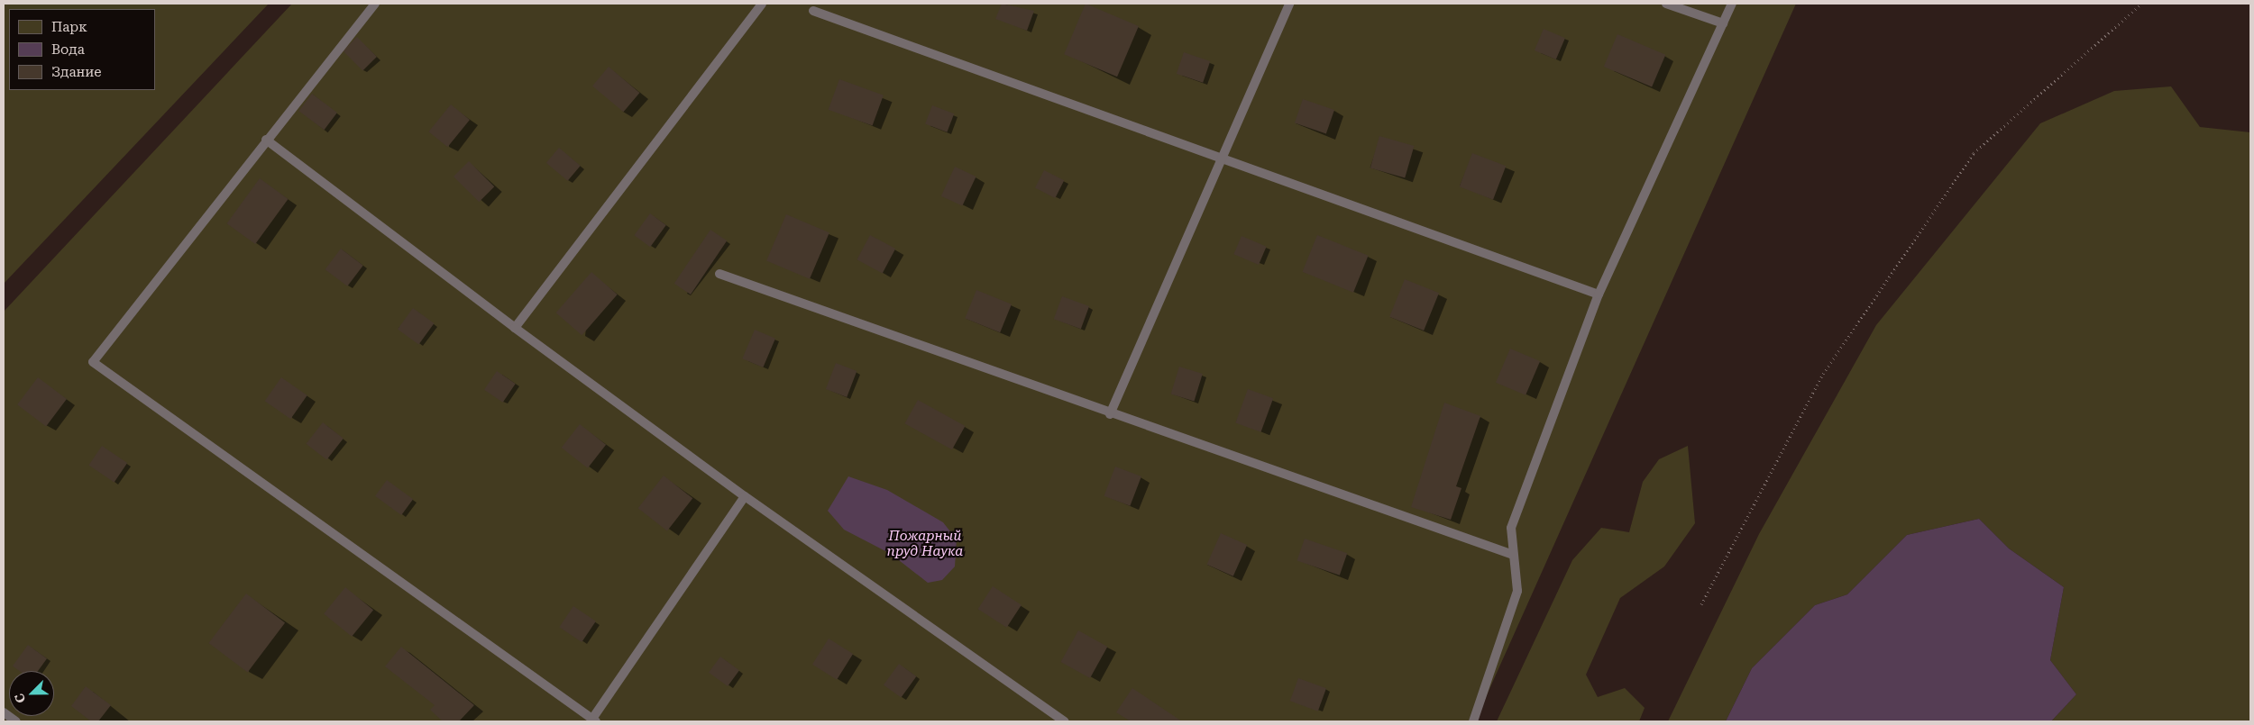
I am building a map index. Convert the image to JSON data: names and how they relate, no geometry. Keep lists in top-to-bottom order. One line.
{"water":["Пожарный пруд Наука"],"legend":["Парк","Вода","Здание"],"north":"bottom left"}
